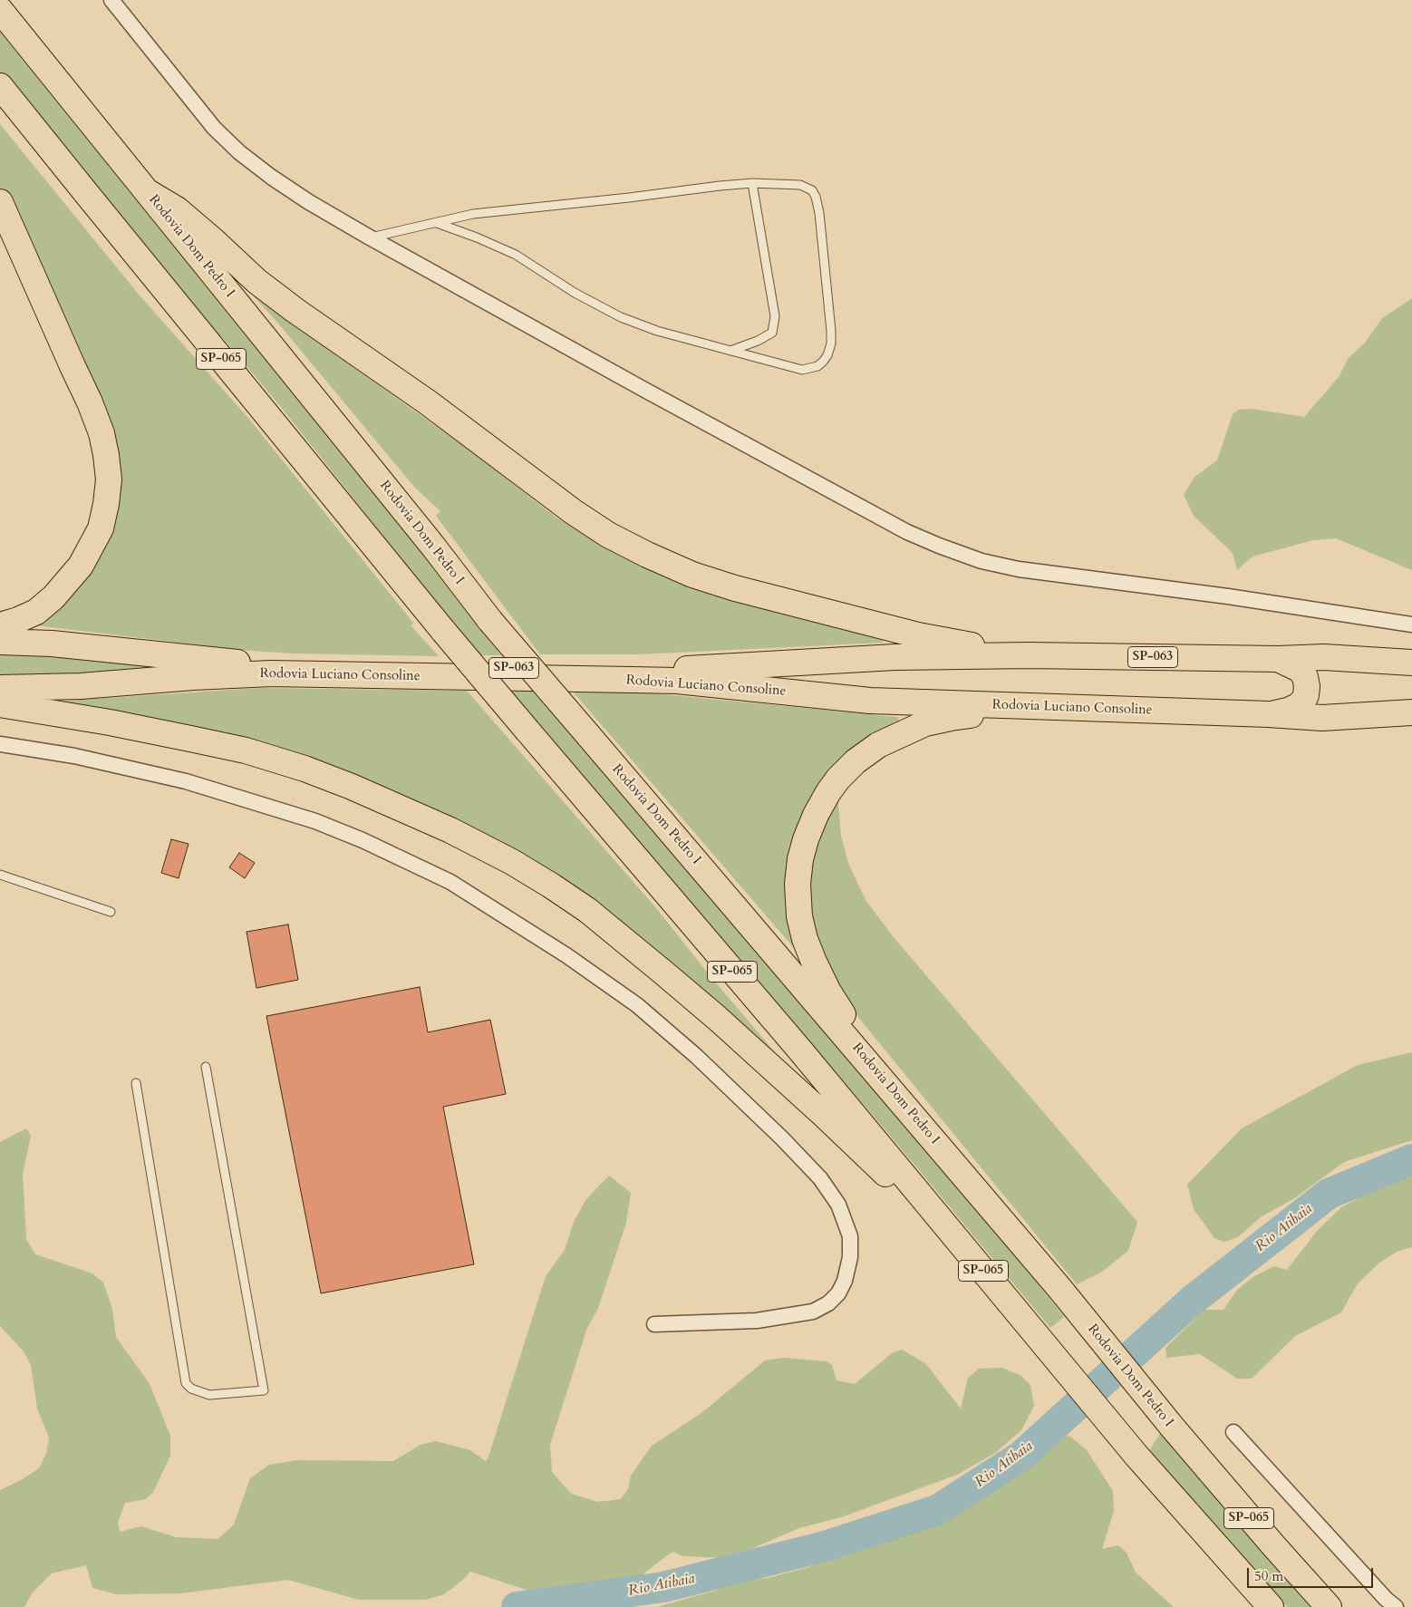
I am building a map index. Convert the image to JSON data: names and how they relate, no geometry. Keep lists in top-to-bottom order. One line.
{"streets":{"highway":["Rodovia Dom Pedro I","SP-065","SP-063","Rodovia Luciano Consoline"]},"water":["Rio Atibaia"],"scale_bar":"50 m"}
